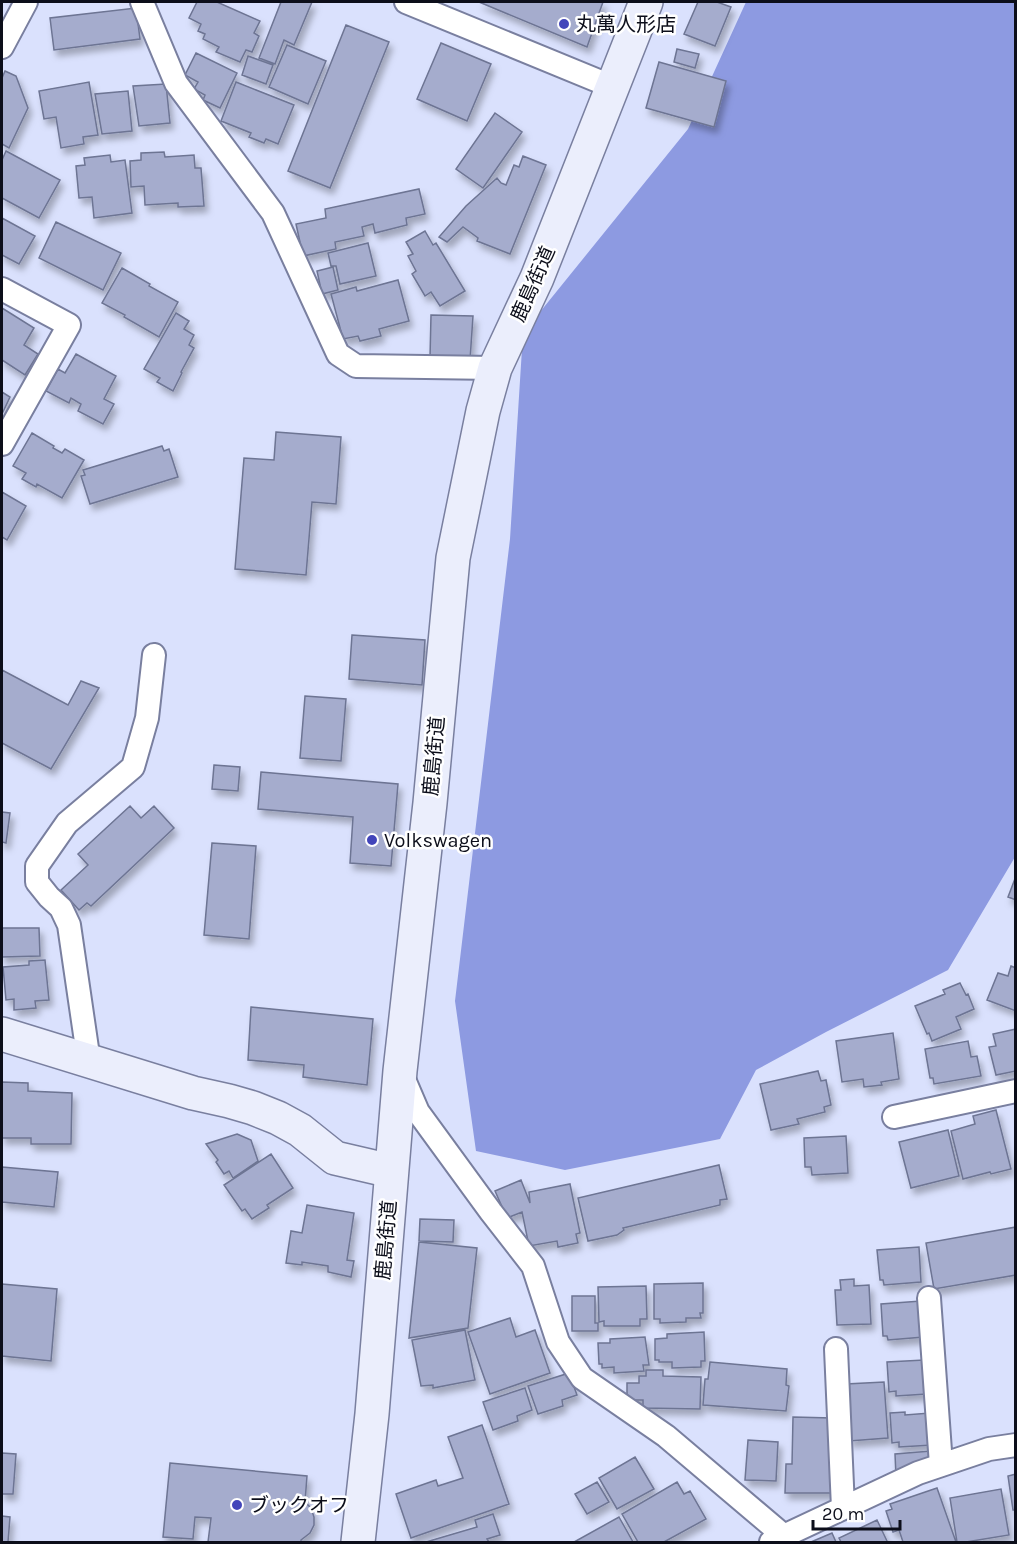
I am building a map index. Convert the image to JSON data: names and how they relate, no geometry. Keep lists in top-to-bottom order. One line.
{"streets":{"street":["鹿島街道"]},"places":["丸萬人形店","Volkswagen","ブックオフ"],"scale_bar":"20 m"}
